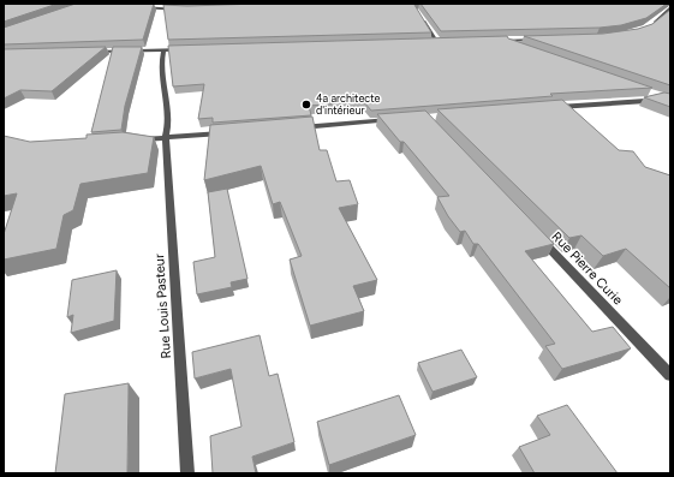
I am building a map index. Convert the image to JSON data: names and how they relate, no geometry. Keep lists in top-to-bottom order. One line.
{"streets":{"street":["Rue Pierre Curie","Rue Louis Pasteur"]},"places":["4a architecte d'intérieur"]}
